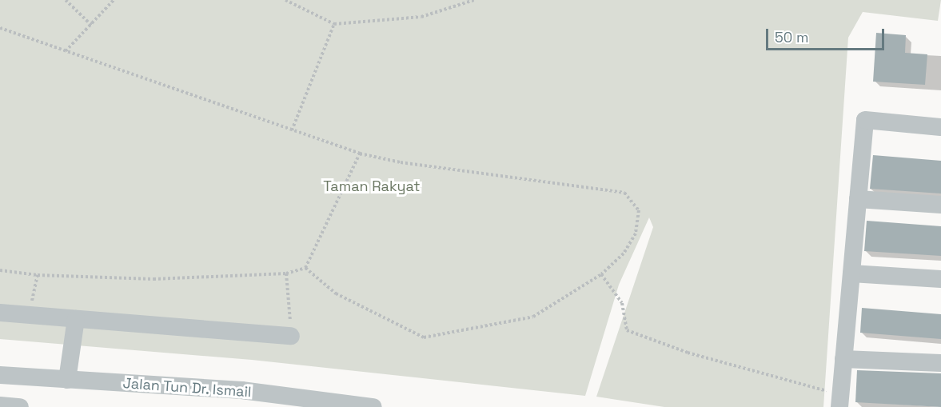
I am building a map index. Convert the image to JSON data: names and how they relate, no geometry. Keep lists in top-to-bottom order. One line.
{"streets":{"street":["Jalan Tun Dr. Ismail"]},"parks":["Taman Rakyat"],"scale_bar":"50 m"}
